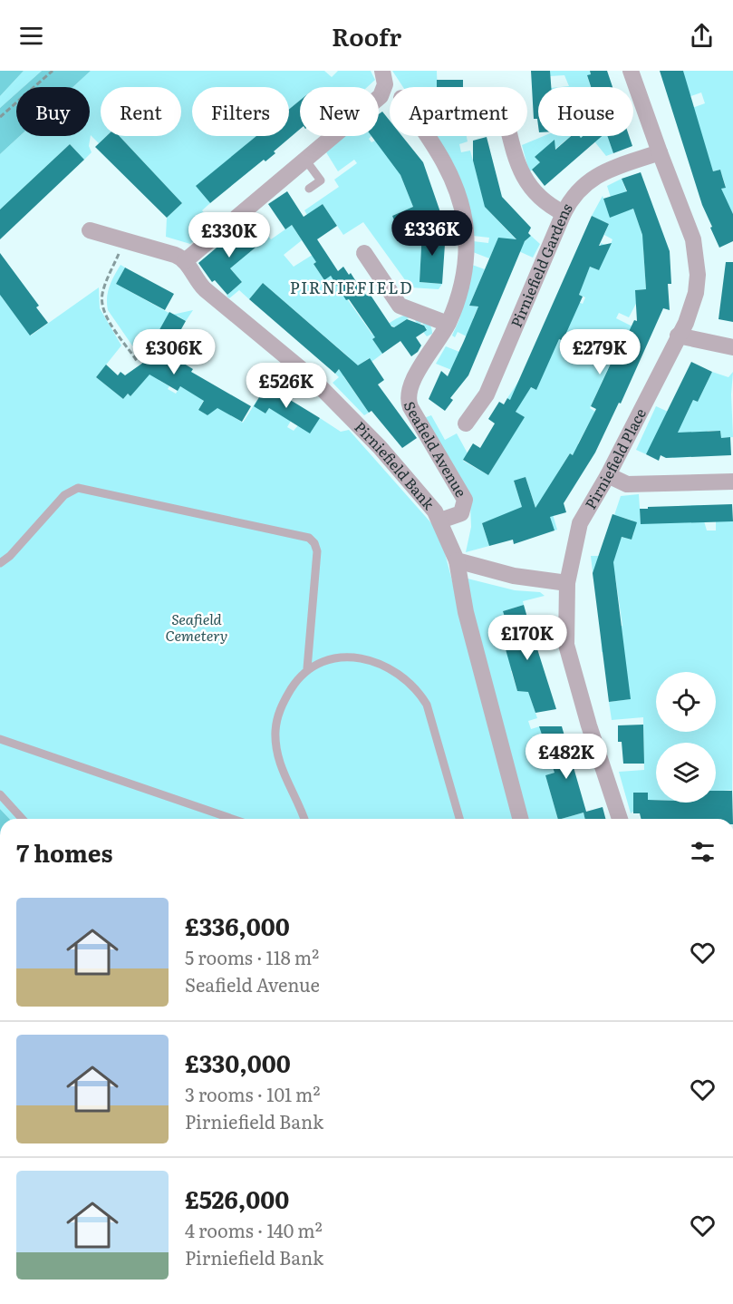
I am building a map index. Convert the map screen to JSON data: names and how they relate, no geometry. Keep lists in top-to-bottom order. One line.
{"streets":{"street":["Pirniefield Gardens","Seafield Avenue","Pirniefield Place","Pirniefield Bank"]},"crossings":[["Pirniefield Gardens","Pirniefield Place"],["Seafield Avenue","Pirniefield Bank"]],"districts":["PIRNIEFIELD"],"parks":["Seafield Cemetery"],"page":{"header":"Roofr","chip":["Buy","Rent","Filters","New","Apartment","House"],"price":["£336K","£330K","£306K","£279K","£526K","£170K","£482K"],"heading":"7 homes","list":[{"name":"£336,000","note":"5 rooms · 118 m² · Seafield Avenue"},{"name":"£330,000","note":"3 rooms · 101 m² · Pirniefield Bank"},{"name":"£526,000","note":"4 rooms · 140 m² · Pirniefield Bank"}]}}
